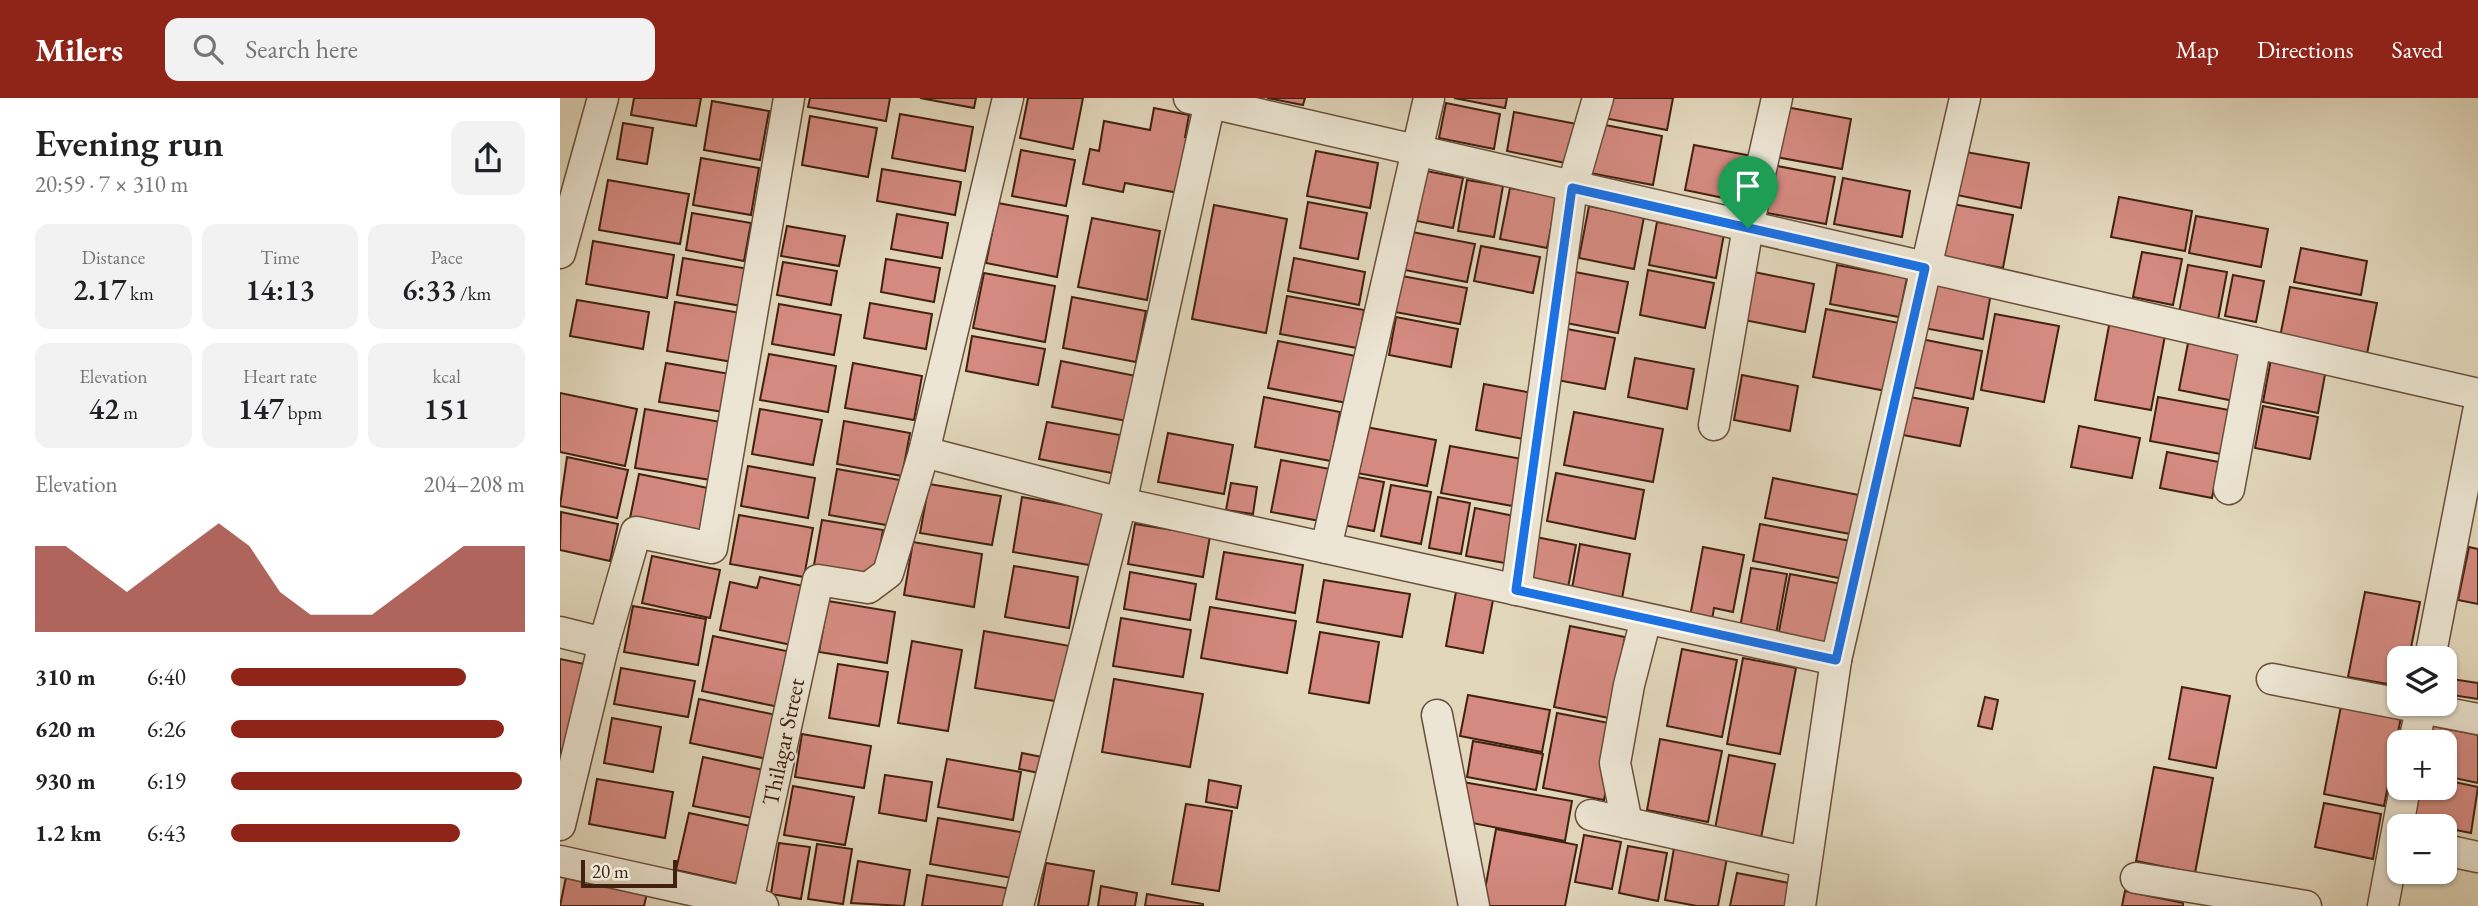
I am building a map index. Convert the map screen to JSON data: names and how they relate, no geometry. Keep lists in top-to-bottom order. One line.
{"streets":{"street":["Thilagar Street"]},"scale_bar":"20 m","page":{"header":"Milers","search":"Search here","nav":["Map","Directions","Saved"],"heading":["Evening run","20:59 · 7 × 310 m"],"stats":[["Distance","2.17 km"],["Time","14:13"],["Pace","6:33 /km"],["Elevation","42 m"],["Heart rate","147 bpm"],["kcal","151"]],"chart":["Elevation","204–208 m"],"map_buttons":["+","−"],"list":[{"name":"310 m","note":"6:40"},{"name":"620 m","note":"6:26"},{"name":"930 m","note":"6:19"},{"name":"1.2 km","note":"6:43"}],"scale":"20 m"}}
